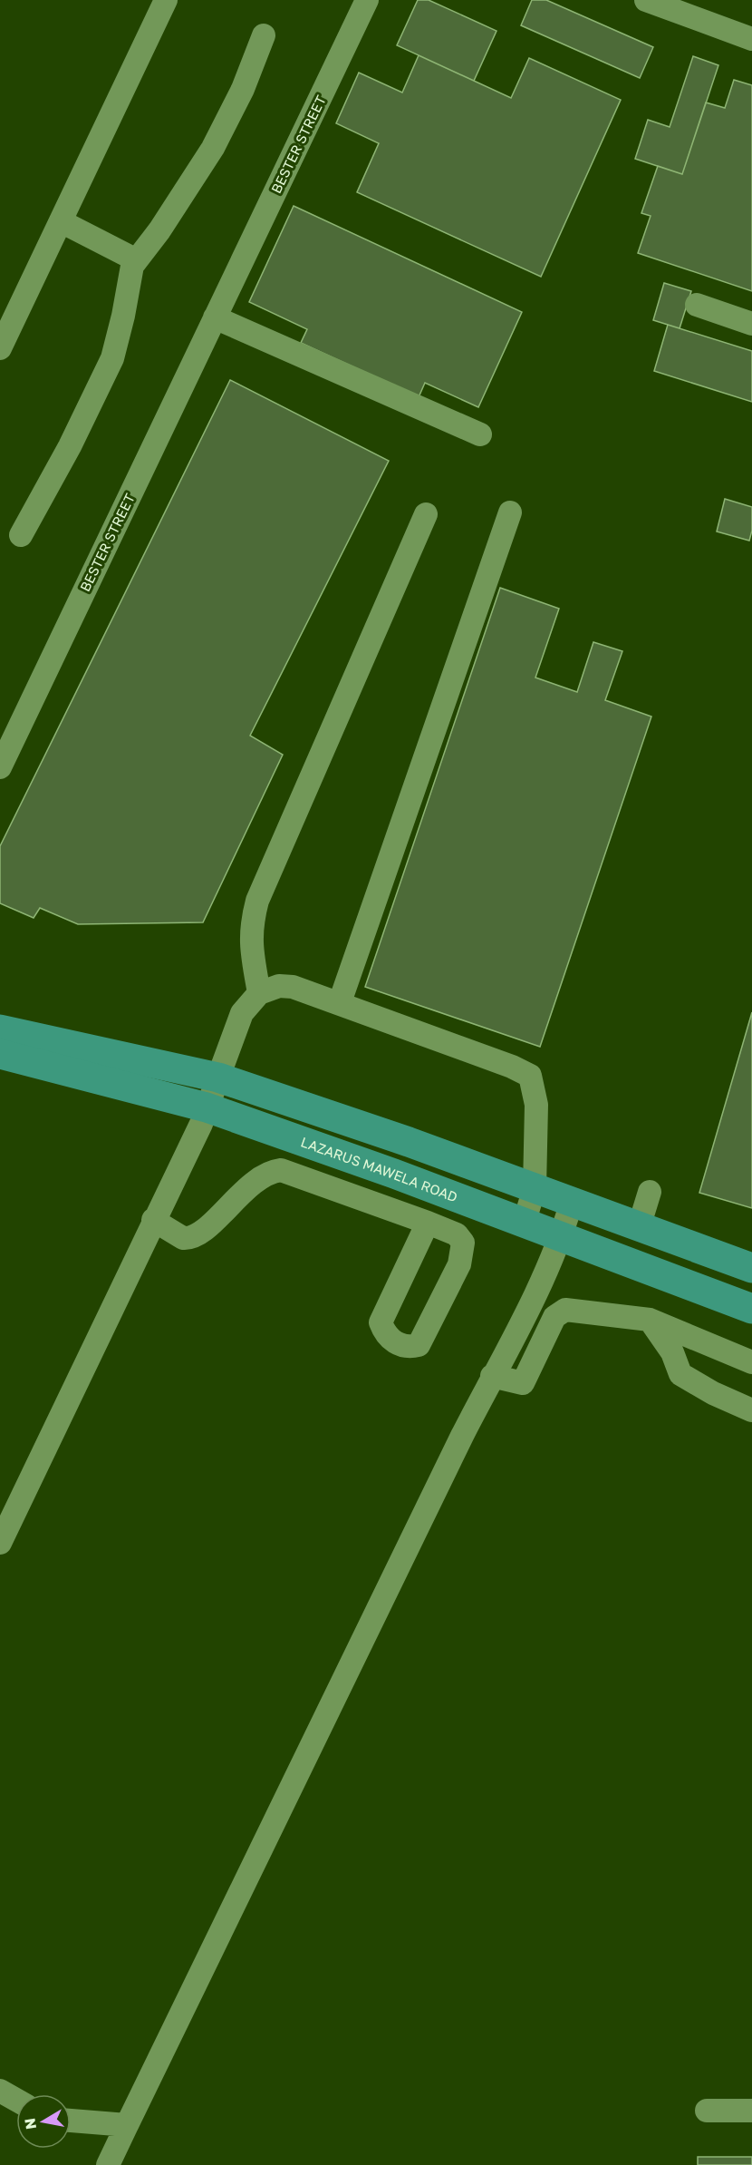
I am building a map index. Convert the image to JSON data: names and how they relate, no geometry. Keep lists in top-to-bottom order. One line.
{"streets":{"main road":["LAZARUS MAWELA ROAD"],"street":["BESTER STREET"]},"north":"left"}
